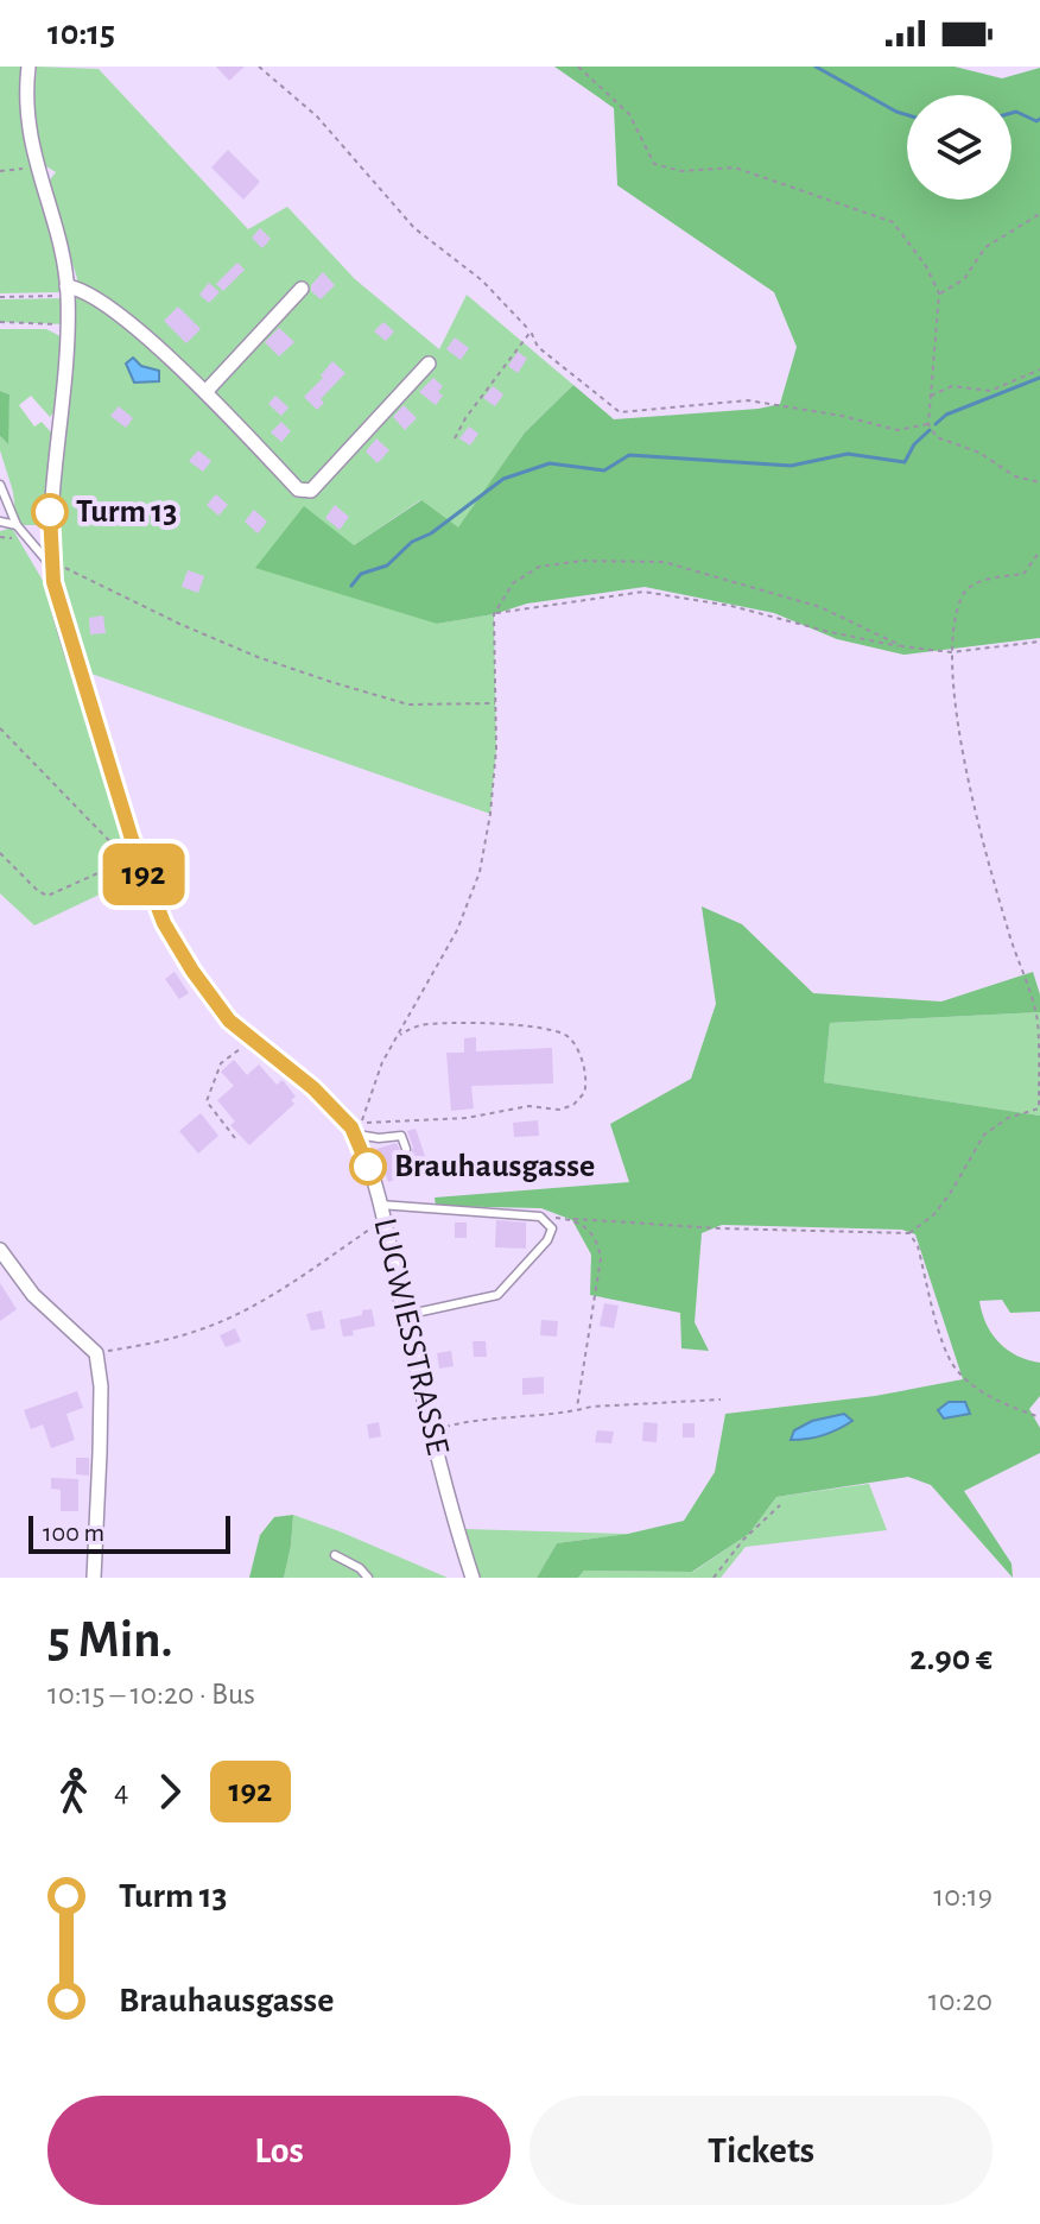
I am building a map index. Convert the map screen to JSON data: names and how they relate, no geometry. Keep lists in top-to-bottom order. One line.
{"streets":{"street":["LUGWIESSTRASSE"]},"places":["Turm 13","Brauhausgasse"],"lines":["bus line 192"],"scale_bar":"100 m","page":{"status":"10:15","on_map":"192","scale":"100 m","heading":["5 Min.","10:15 – 10:20 · Bus","2.90 €"],"legs":["4","192"],"list":[{"name":"Turm 13","value":"10:19"},{"name":"Brauhausgasse","value":"10:20"}],"buttons":["Los","Tickets"]}}
